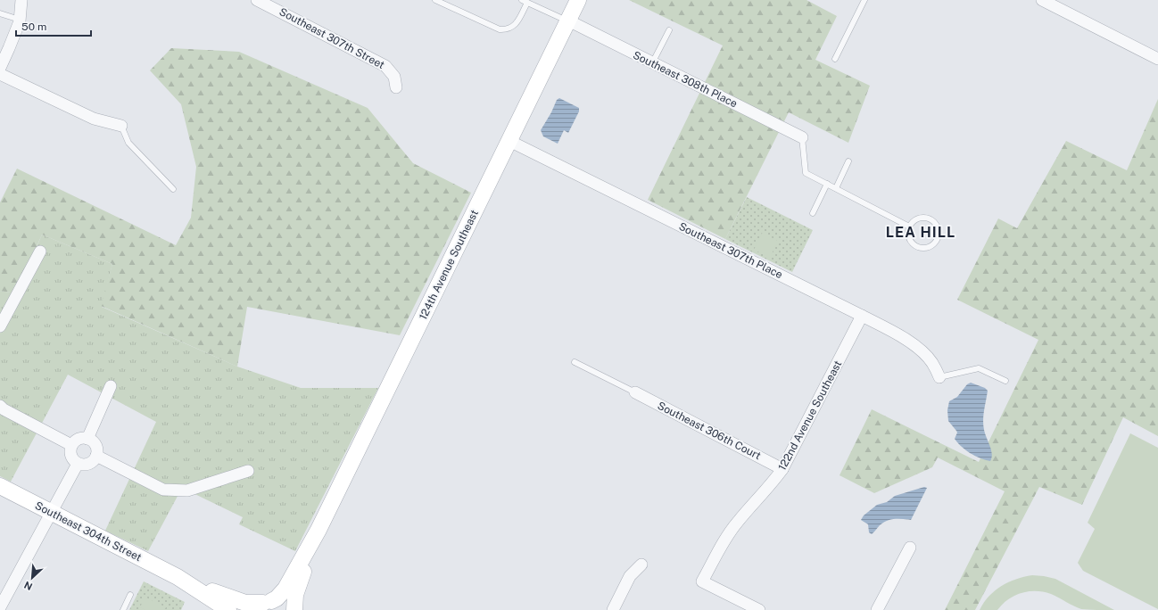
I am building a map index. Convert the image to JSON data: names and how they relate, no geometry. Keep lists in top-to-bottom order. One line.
{"streets":{"street":["Southeast 307th Street","Southeast 308th Place","Southeast 307th Place","124th Avenue Southeast","122nd Avenue Southeast","Southeast 306th Court","Southeast 304th Street"]},"crossings":[["Southeast 308th Place","124th Avenue Southeast"],["Southeast 307th Place","124th Avenue Southeast"],["Southeast 307th Place","122nd Avenue Southeast"],["124th Avenue Southeast","Southeast 304th Street"],["122nd Avenue Southeast","Southeast 306th Court"]],"districts":["LEA HILL"],"scale_bar":"50 m","north":"bottom left"}
